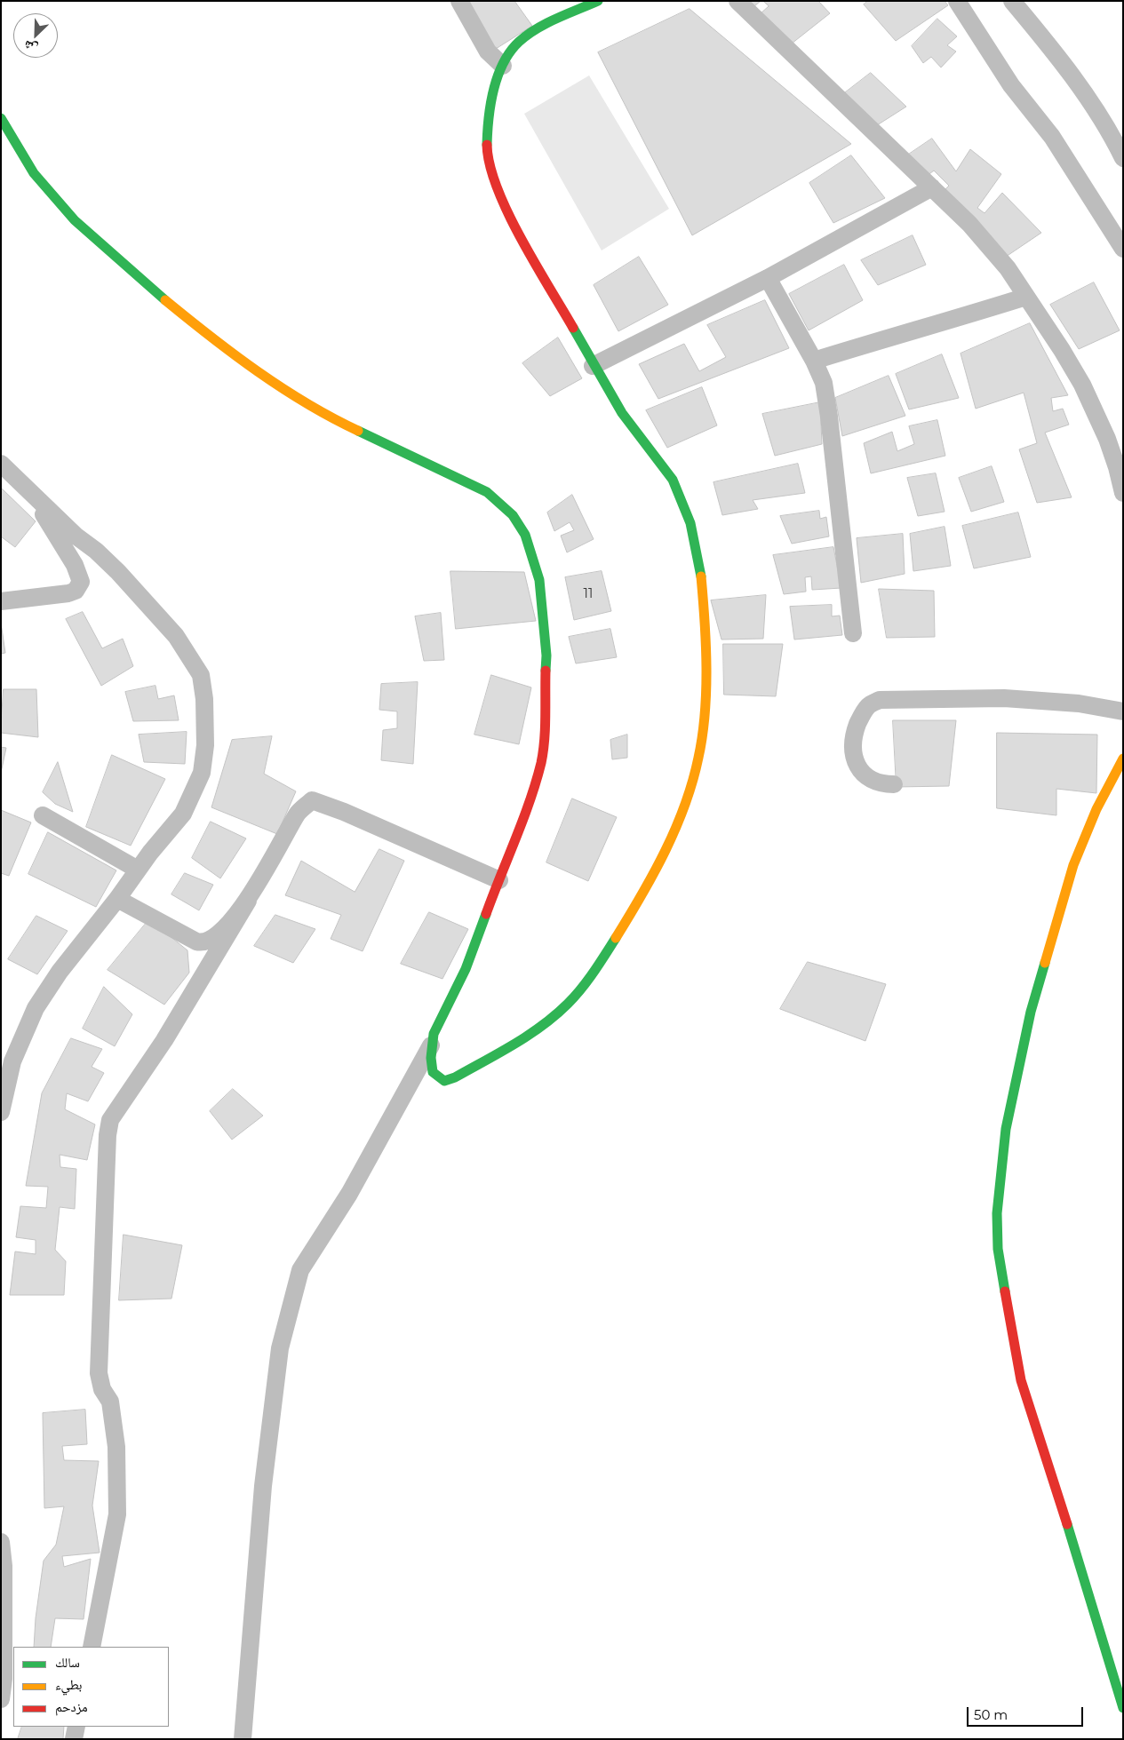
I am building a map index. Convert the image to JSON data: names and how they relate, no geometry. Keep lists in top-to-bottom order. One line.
{"house_numbers":["11"],"legend":["سالك","بطيء","مزدحم"],"scale_bar":"50 m","north":"bottom left"}
